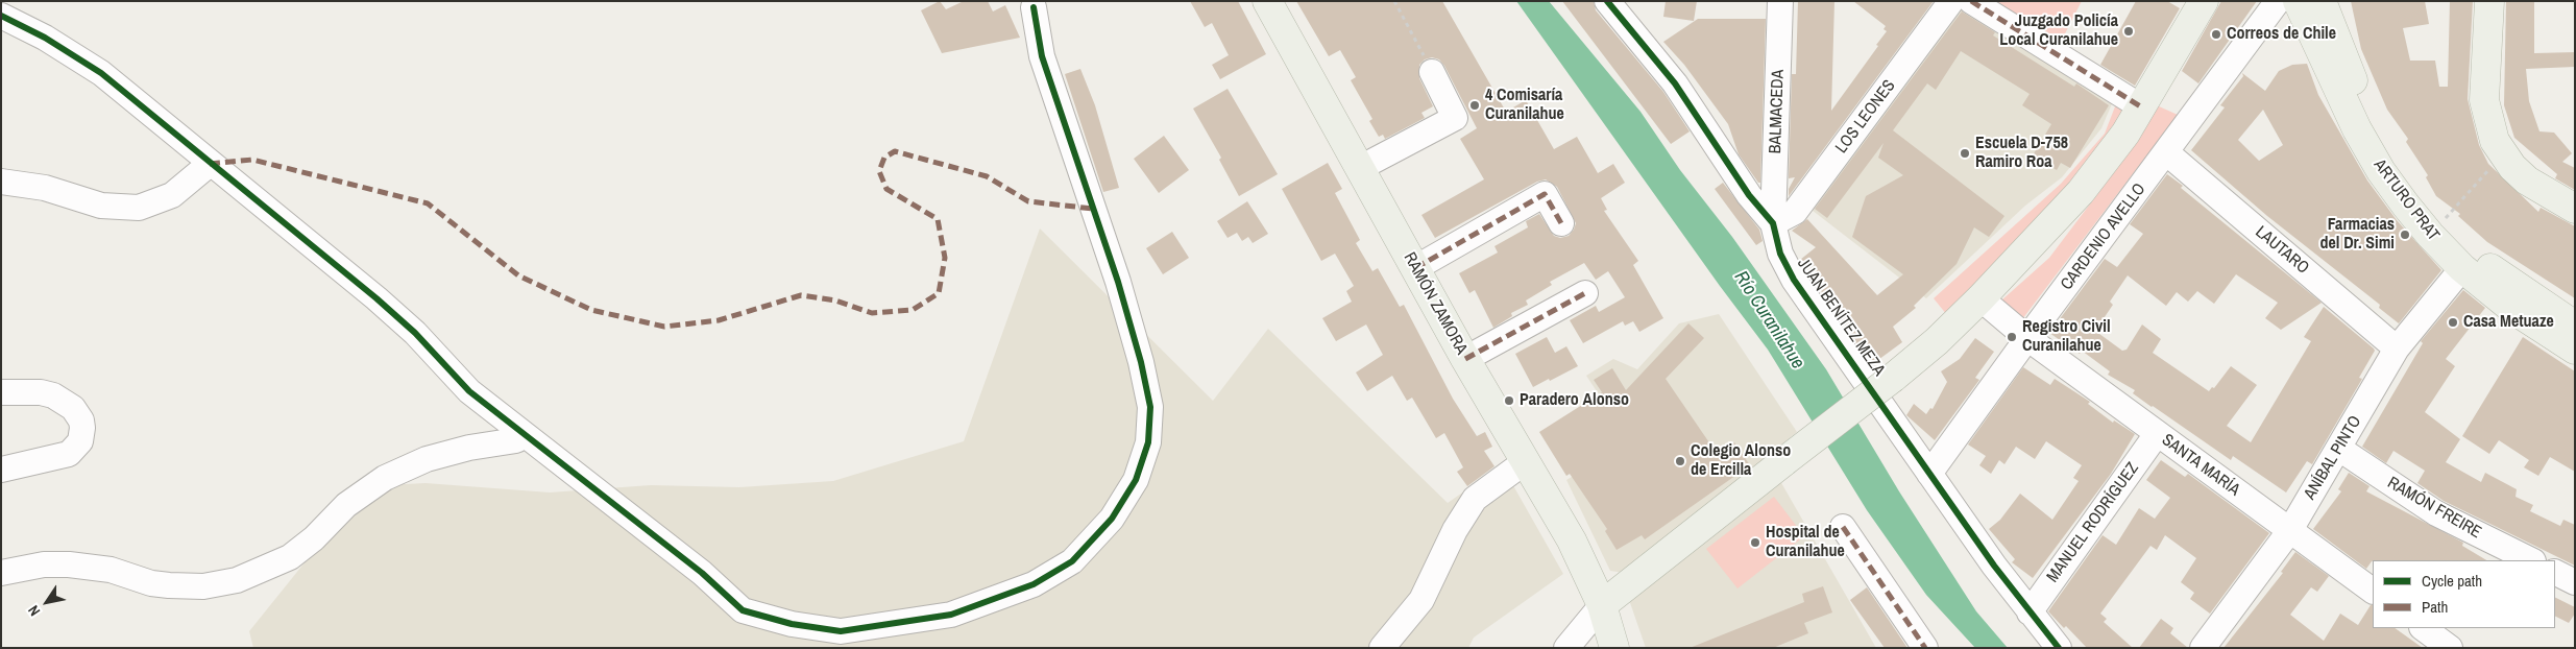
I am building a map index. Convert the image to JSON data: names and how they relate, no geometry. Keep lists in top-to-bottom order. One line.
{"streets":{"main road":["ARTURO PRAT","RAMÓN ZAMORA"],"street":["BALMACEDA","LOS LEONES","CARDENIO AVELLO","LAUTARO","JUAN BENÍTEZ MEZA","ANÍBAL PINTO","SANTA MARÍA","RAMÓN FREIRE","MANUEL RODRÍGUEZ"]},"crossings":[["BALMACEDA","LOS LEONES"],["BALMACEDA","JUAN BENÍTEZ MEZA"],["LOS LEONES","JUAN BENÍTEZ MEZA"],["ARTURO PRAT","ANÍBAL PINTO"],["CARDENIO AVELLO","LAUTARO"],["CARDENIO AVELLO","JUAN BENÍTEZ MEZA"],["CARDENIO AVELLO","SANTA MARÍA"],["LAUTARO","ANÍBAL PINTO"],["JUAN BENÍTEZ MEZA","MANUEL RODRÍGUEZ"],["ANÍBAL PINTO","SANTA MARÍA"],["ANÍBAL PINTO","RAMÓN FREIRE"],["SANTA MARÍA","MANUEL RODRÍGUEZ"]],"water":["Río Curanilahue"],"places":["Juzgado Policía Local Curanilahue","Correos de Chile","4 Comisaría Curanilahue","Escuela D-758 Ramiro Roa","Farmacias del Dr. Simi","Casa Metuaze","Registro Civil Curanilahue","Paradero Alonso","Colegio Alonso de Ercilla","Hospital de Curanilahue"],"legend":["Cycle path","Path"],"north":"bottom left"}
